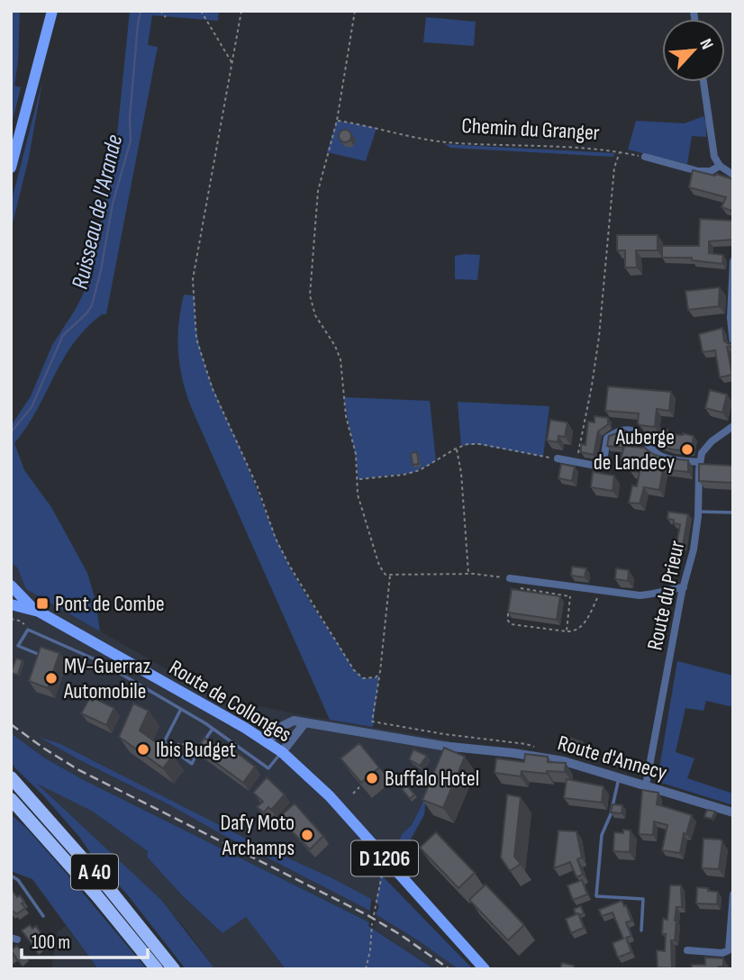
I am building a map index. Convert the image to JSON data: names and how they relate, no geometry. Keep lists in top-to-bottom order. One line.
{"streets":{"highway":["A 40"],"main road":["Route de Collonges","D 1206"],"street":["Route du Prieur","Route d'Annecy"],"path":["Chemin du Granger"]},"crossings":[["Route du Prieur","Route d'Annecy"]],"water":["Ruisseau de l'Arande"],"places":{"other":["Auberge de Landecy","MV-Guerraz Automobile","Ibis Budget","Buffalo Hotel","Dafy Moto Archamps"],"transit":["Pont de Combe"]},"scale_bar":"100 m","north":"top right"}
